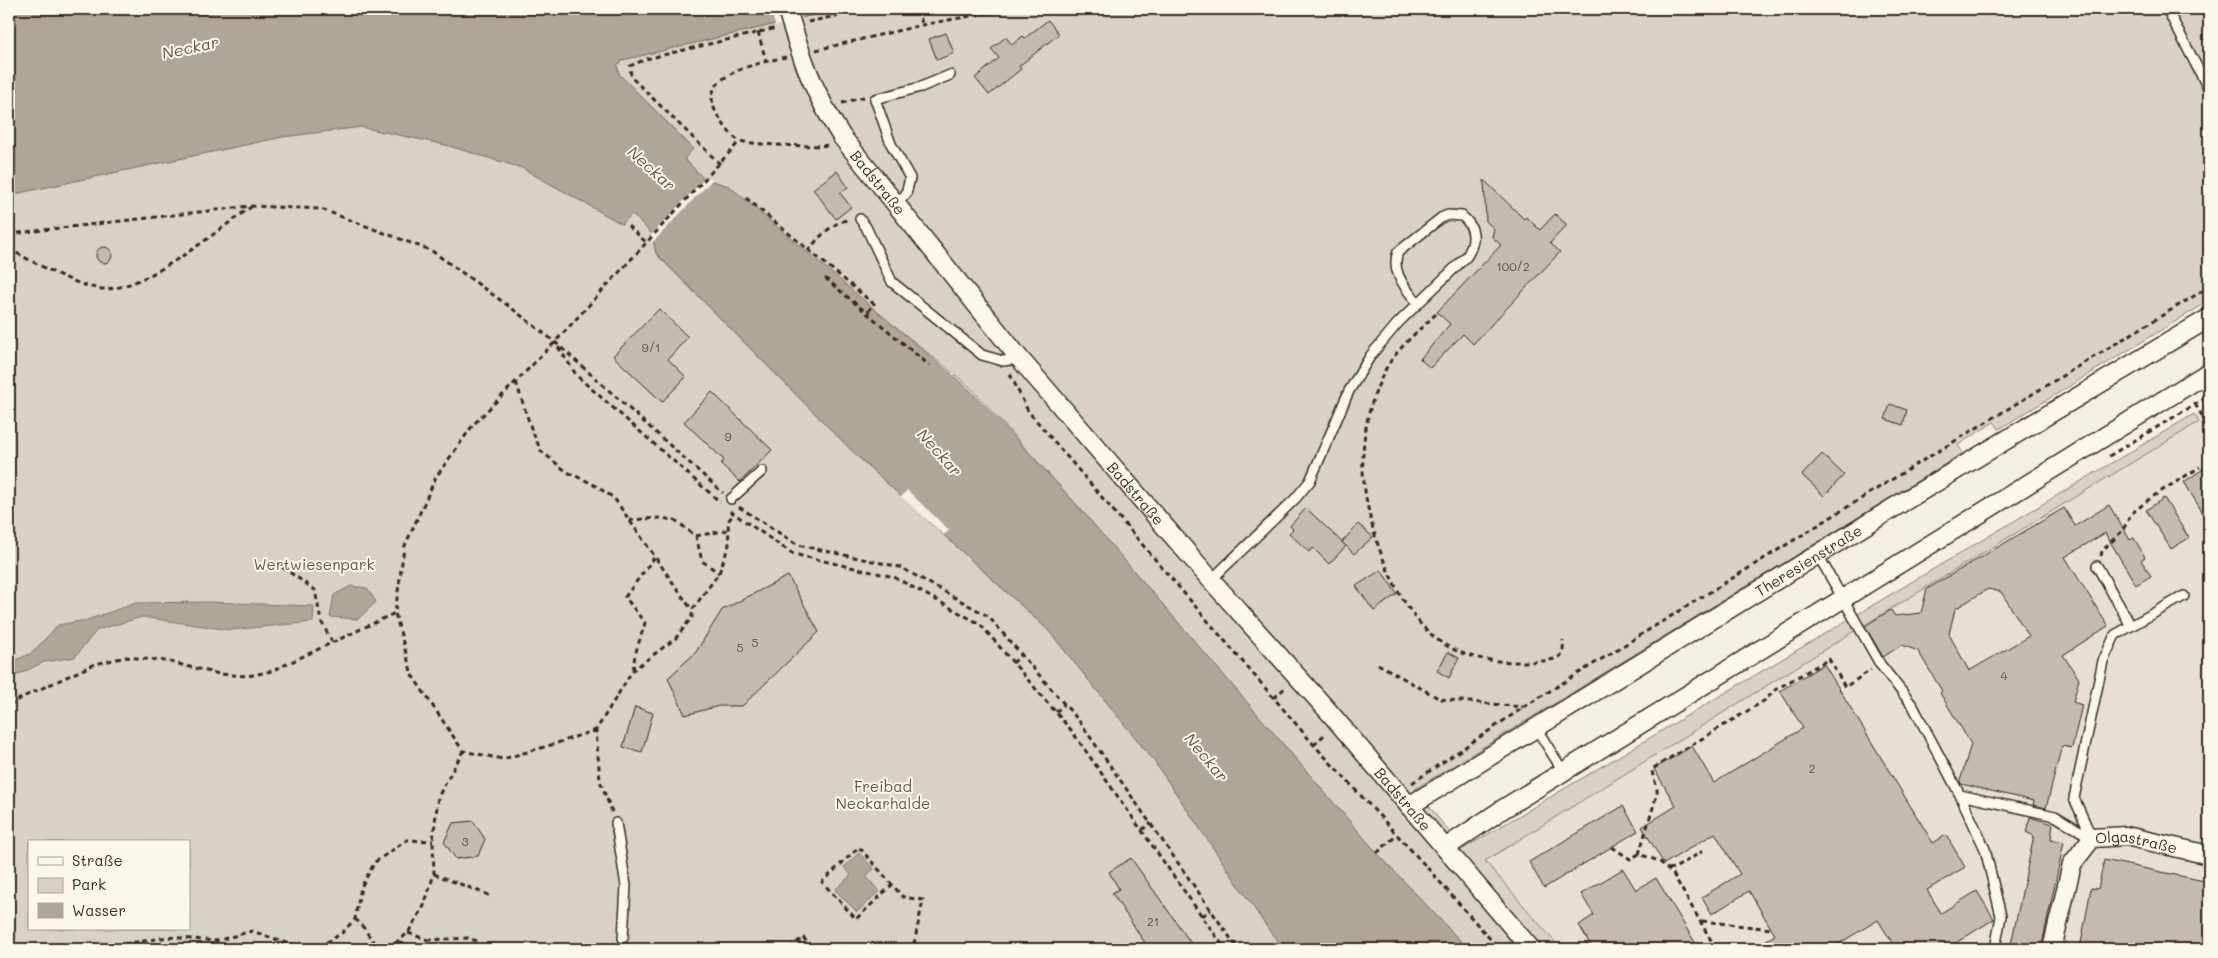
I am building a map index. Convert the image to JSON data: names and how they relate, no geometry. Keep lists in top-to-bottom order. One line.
{"streets":{"street":["Badstraße","Theresienstraße","Olgastraße"]},"crossings":[["Badstraße","Theresienstraße"]],"water":["Neckar"],"parks":["Wertwiesenpark","Freibad Neckarhalde"],"house_numbers":["100/2","9/1","9","5","5","4","2","3","21"],"legend":["Straße","Park","Wasser"]}
